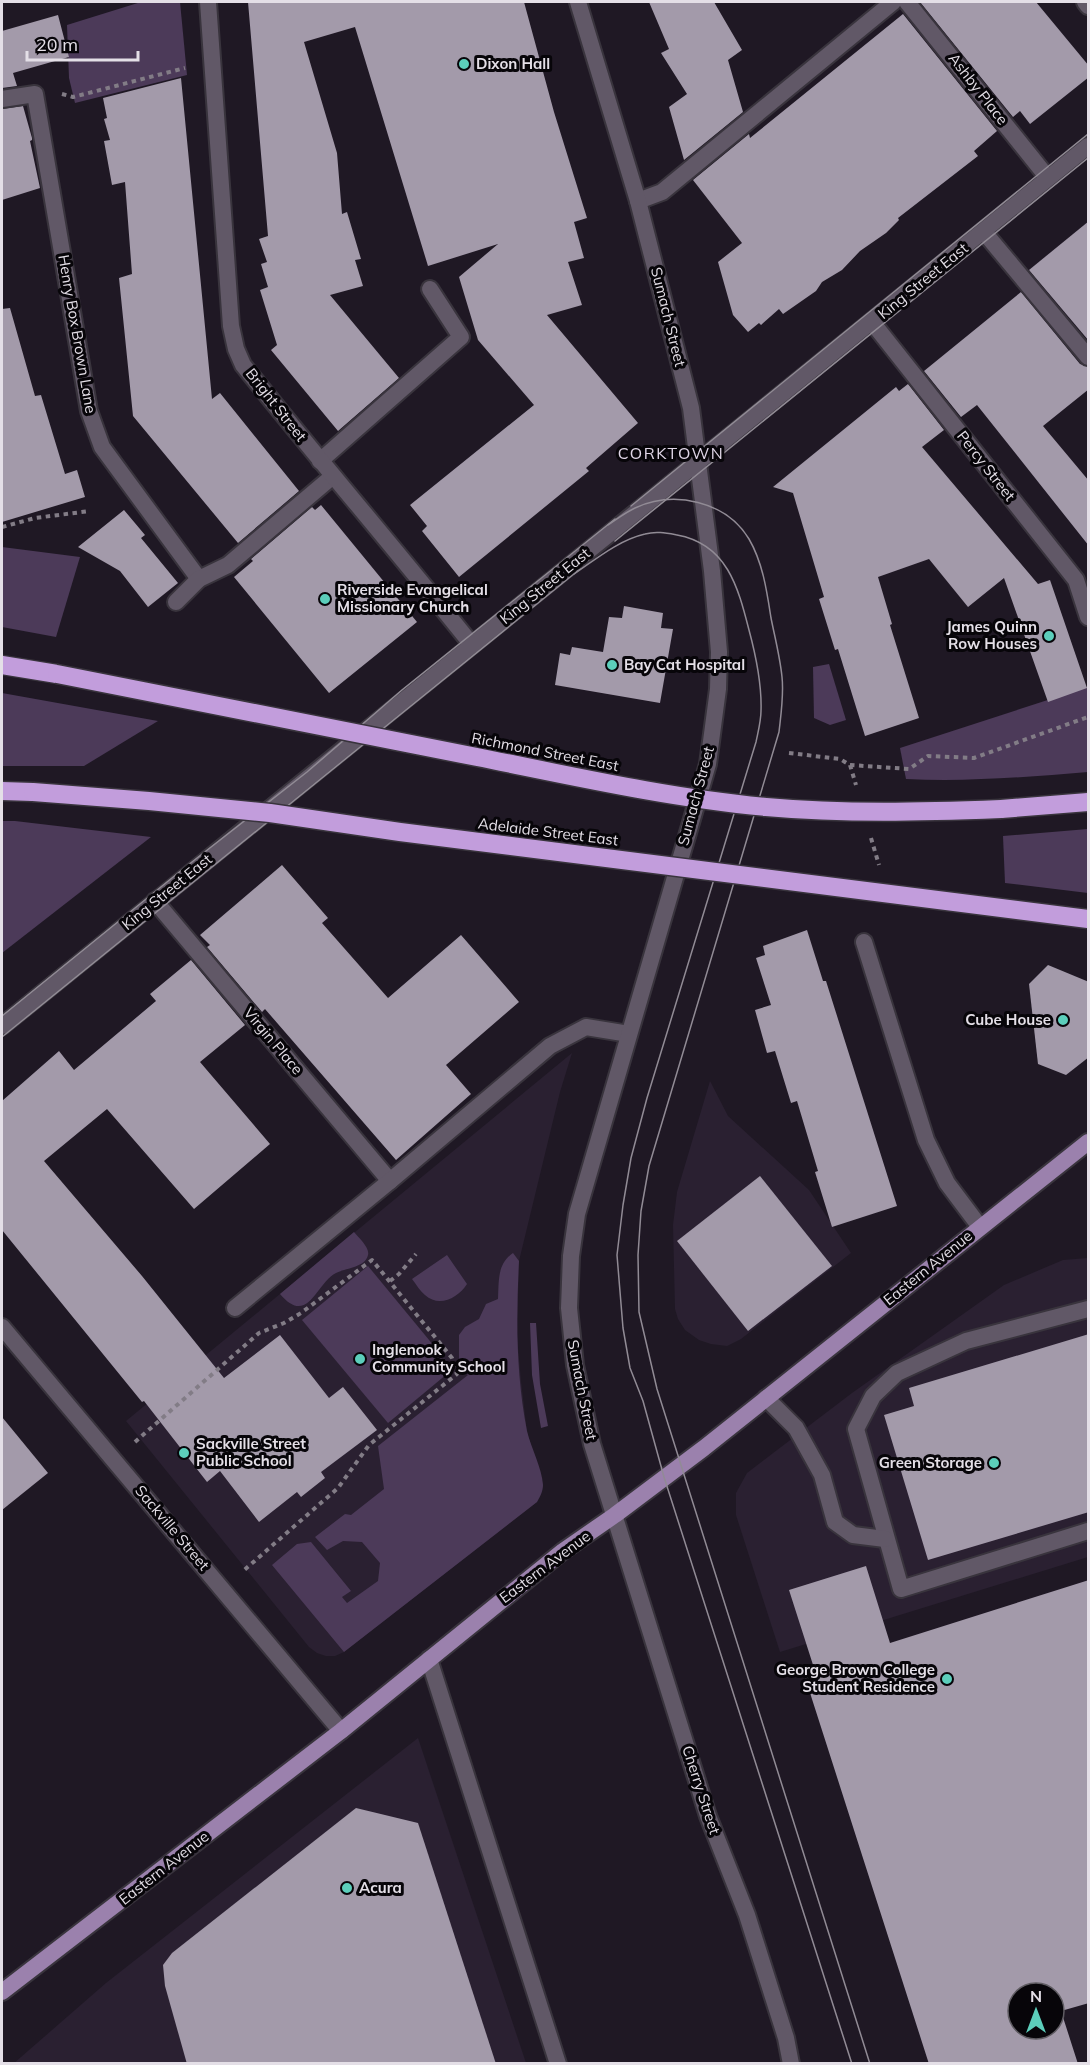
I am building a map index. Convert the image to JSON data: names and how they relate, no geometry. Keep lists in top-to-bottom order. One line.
{"streets":{"highway":["Richmond Street East","Adelaide Street East"],"main road":["Eastern Avenue"],"street":["Ashby Place","King Street East","Sumach Street","Henry Box Brown Lane","Bright Street","Percy Street","Virgin Place","Sackville Street","Cherry Street"]},"crossings":[["Ashby Place","King Street East"],["King Street East","Sumach Street"],["King Street East","Bright Street"],["King Street East","Percy Street"],["King Street East","Virgin Place"],["Sumach Street","Eastern Avenue"],["Sumach Street","Cherry Street"],["Eastern Avenue","Sackville Street"],["Eastern Avenue","Cherry Street"]],"districts":["CORKTOWN"],"places":["Dixon Hall","Riverside Evangelical Missionary Church","James Quinn Row Houses","Bay Cat Hospital","Cube House","Inglenook Community School","Sackville Street Public School","Green Storage","George Brown College Student Residence","Acura"],"scale_bar":"20 m","north":"top"}
